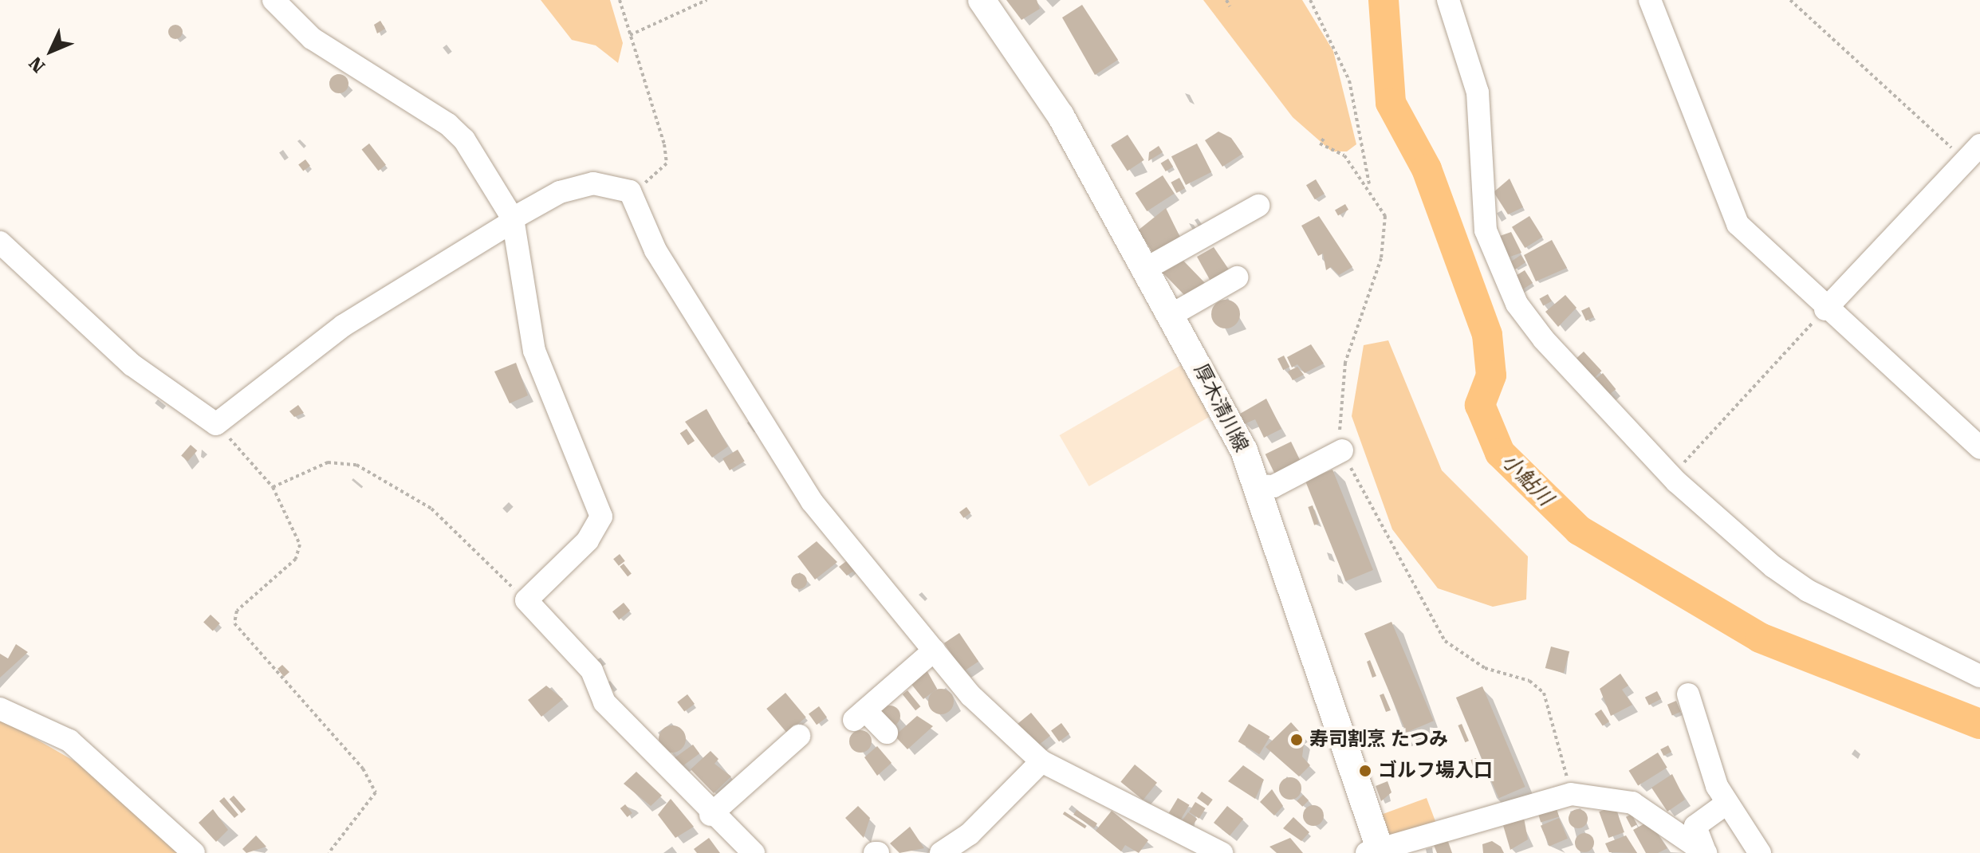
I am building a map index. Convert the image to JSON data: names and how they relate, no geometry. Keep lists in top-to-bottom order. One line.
{"streets":{"main road":["厚木清川線"]},"water":["小鮎川"],"places":["寿司割烹 たつみ","ゴルフ場入口"],"north":"bottom left"}
